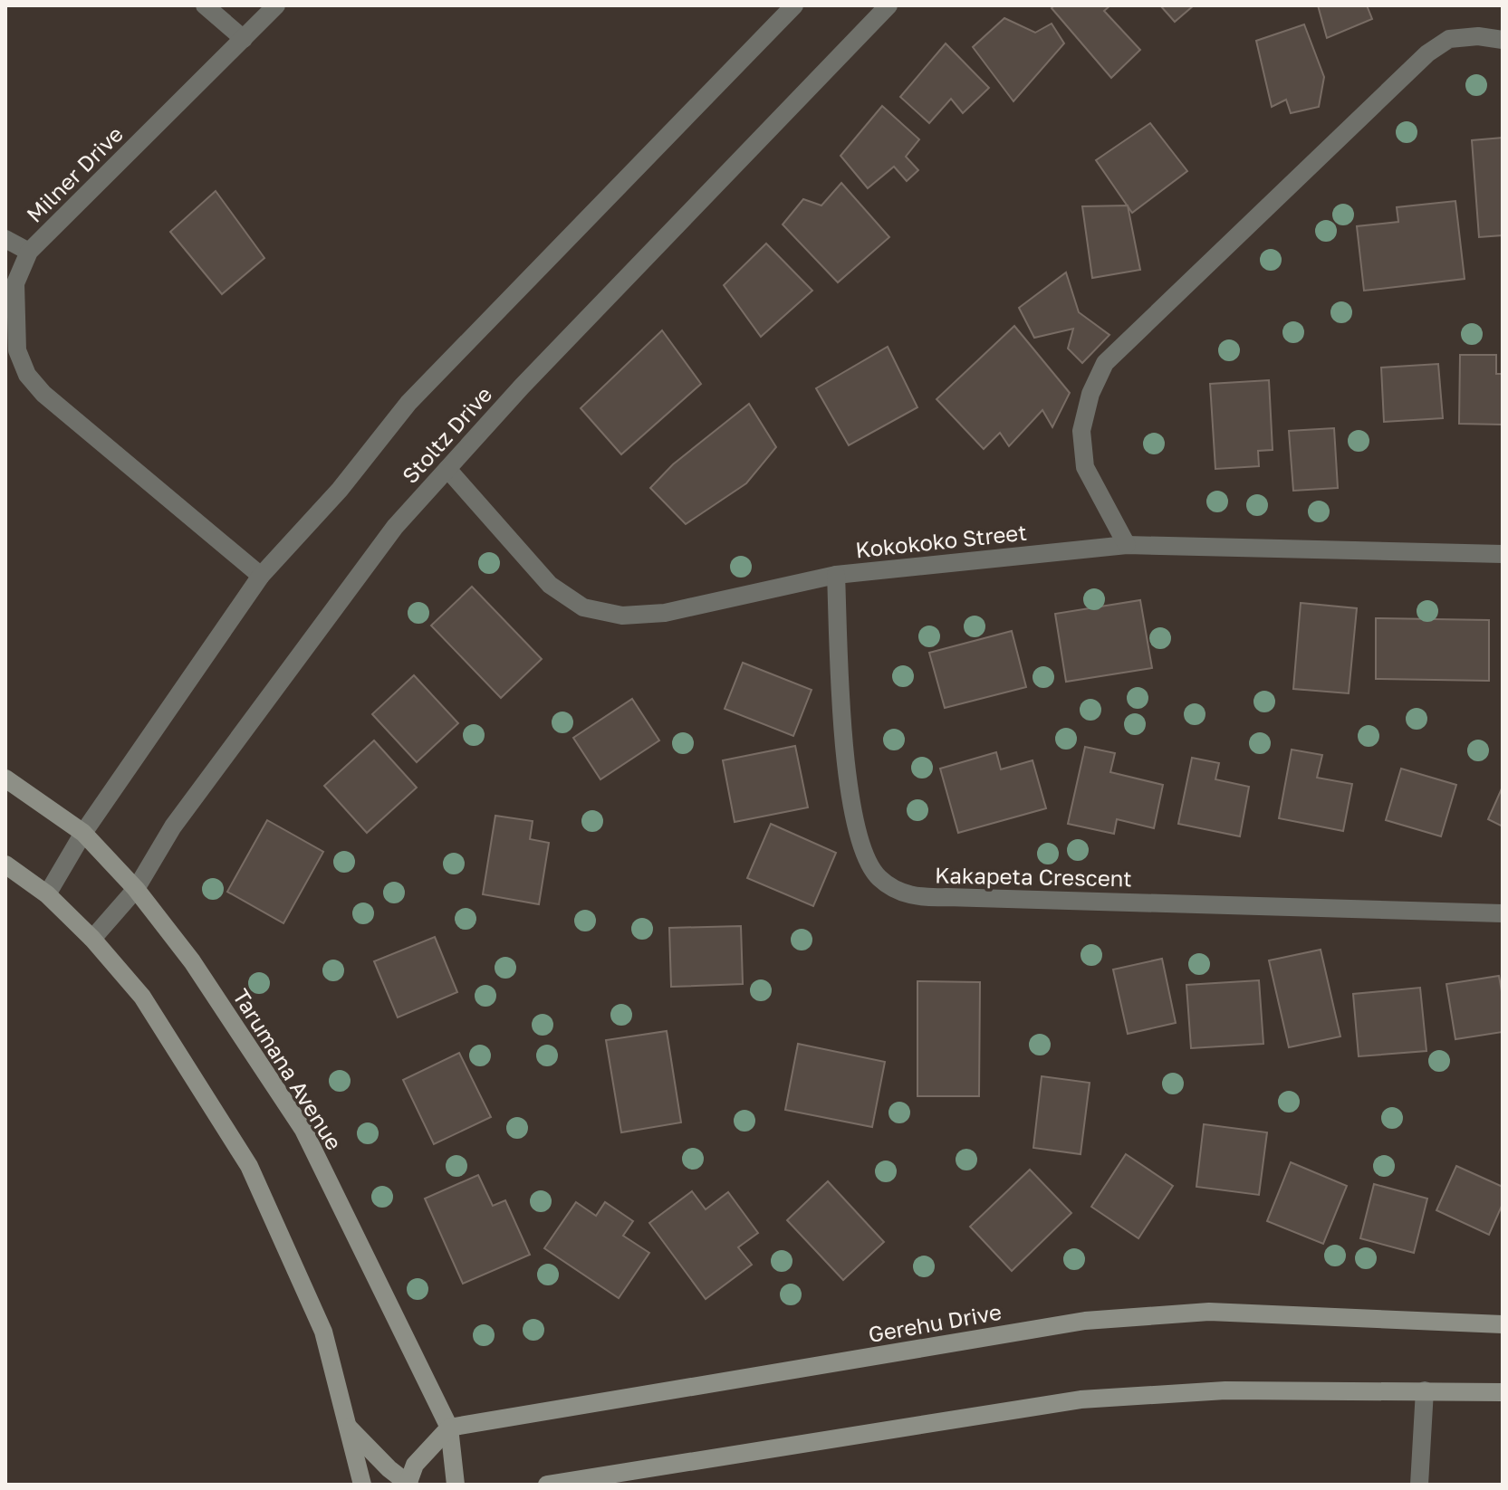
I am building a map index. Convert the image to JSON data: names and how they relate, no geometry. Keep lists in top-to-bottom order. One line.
{"streets":{"street":["Milner Drive","Stoltz Drive","Kokokoko Street","Kakapeta Crescent","Tarumana Avenue","Gerehu Drive"]},"crossings":[["Milner Drive","Stoltz Drive"],["Stoltz Drive","Kokokoko Street"],["Stoltz Drive","Tarumana Avenue"],["Kokokoko Street","Kakapeta Crescent"],["Tarumana Avenue","Gerehu Drive"]]}
